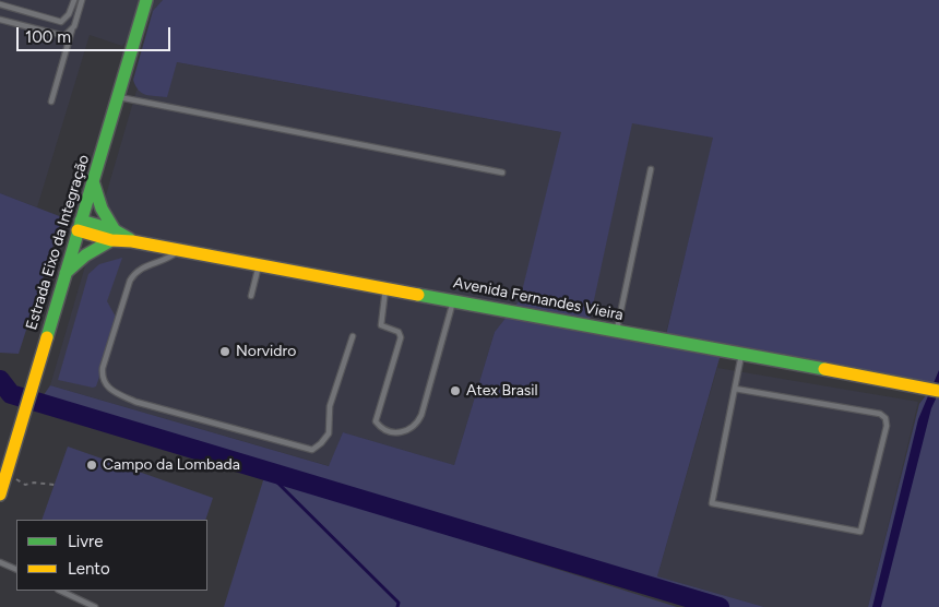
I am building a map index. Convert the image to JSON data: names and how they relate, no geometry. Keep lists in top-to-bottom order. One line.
{"streets":{"main road":["Estrada Eixo da Integração","Avenida Fernandes Vieira"]},"crossings":[["Estrada Eixo da Integração","Avenida Fernandes Vieira"]],"places":["Norvidro","Atex Brasil","Campo da Lombada"],"legend":["Livre","Lento"],"scale_bar":"100 m"}
